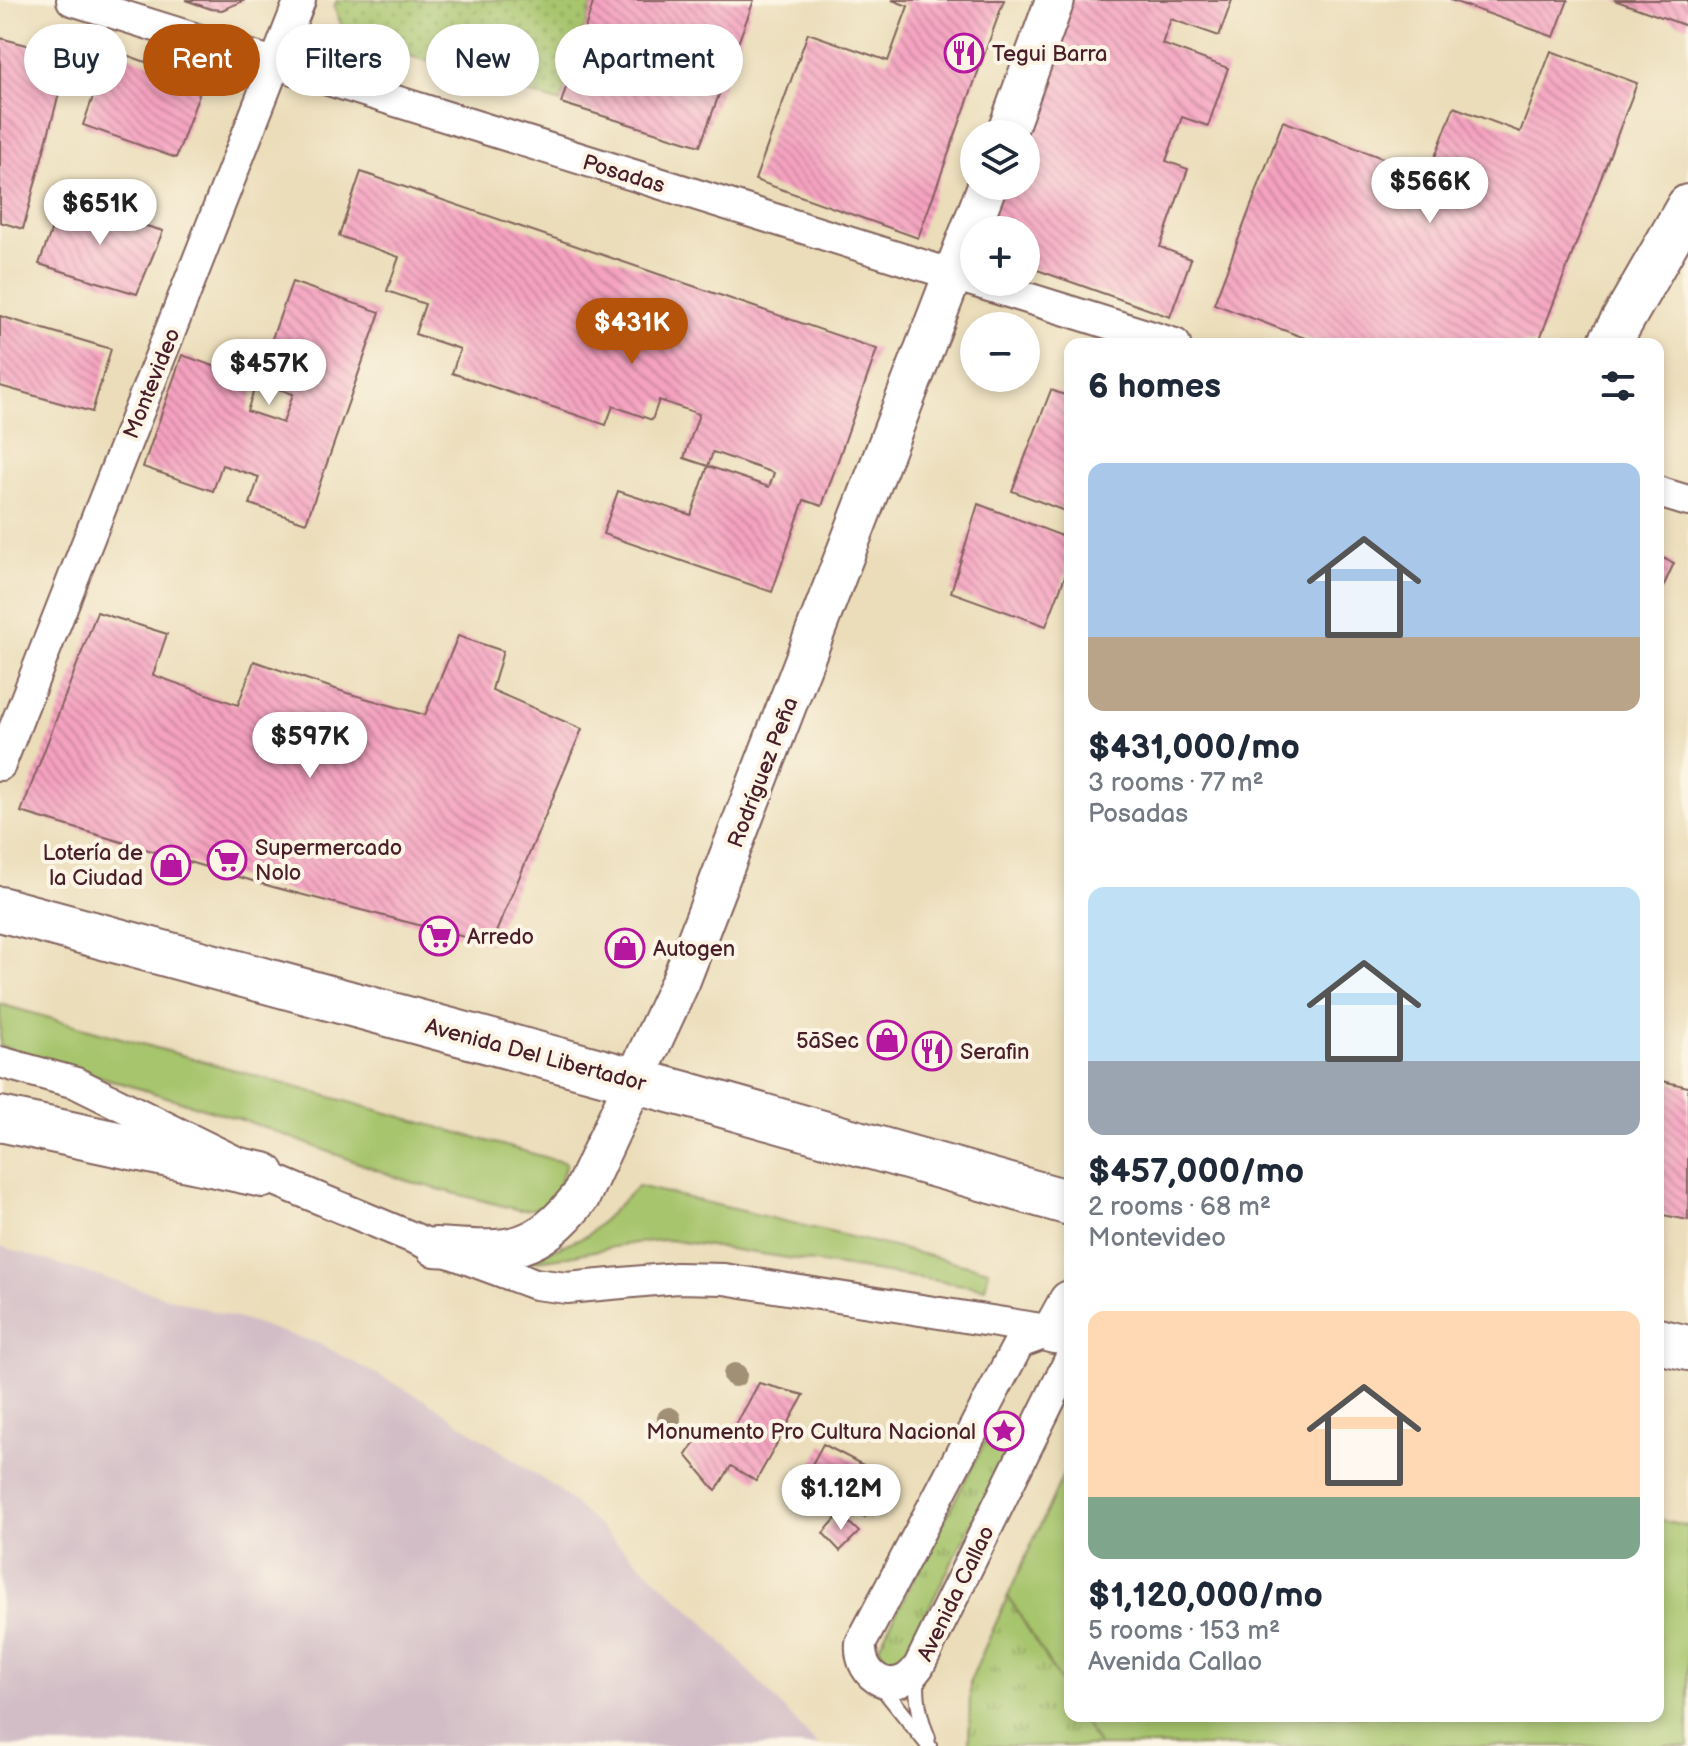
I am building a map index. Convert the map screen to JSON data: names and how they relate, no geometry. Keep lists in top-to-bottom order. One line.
{"streets":{"main road":["Avenida Del Libertador"],"street":["Posadas","Montevideo","Rodríguez Peña","Avenida Callao"]},"crossings":[["Posadas","Montevideo"],["Posadas","Rodríguez Peña"],["Rodríguez Peña","Avenida Del Libertador"]],"places":{"restaurant":["Tegui Barra","Serafin"],"supermarket":["Supermercado Nolo","Arredo"],"shop":["Lotería de la Ciudad","Autogen","5āSec"],"place":["Monumento Pro Cultura Nacional"]},"page":{"chip":["Buy","Rent","Filters","New","Apartment"],"map_buttons":["+","−"],"price":["$566K","$651K","$431K","$457K","$597K","$1.12M"],"heading":"6 homes","list":[{"name":"$431,000/mo","note":"3 rooms · 77 m² · Posadas"},{"name":"$457,000/mo","note":"2 rooms · 68 m² · Montevideo"},{"name":"$1,120,000/mo","note":"5 rooms · 153 m² · Avenida Callao"}]}}
